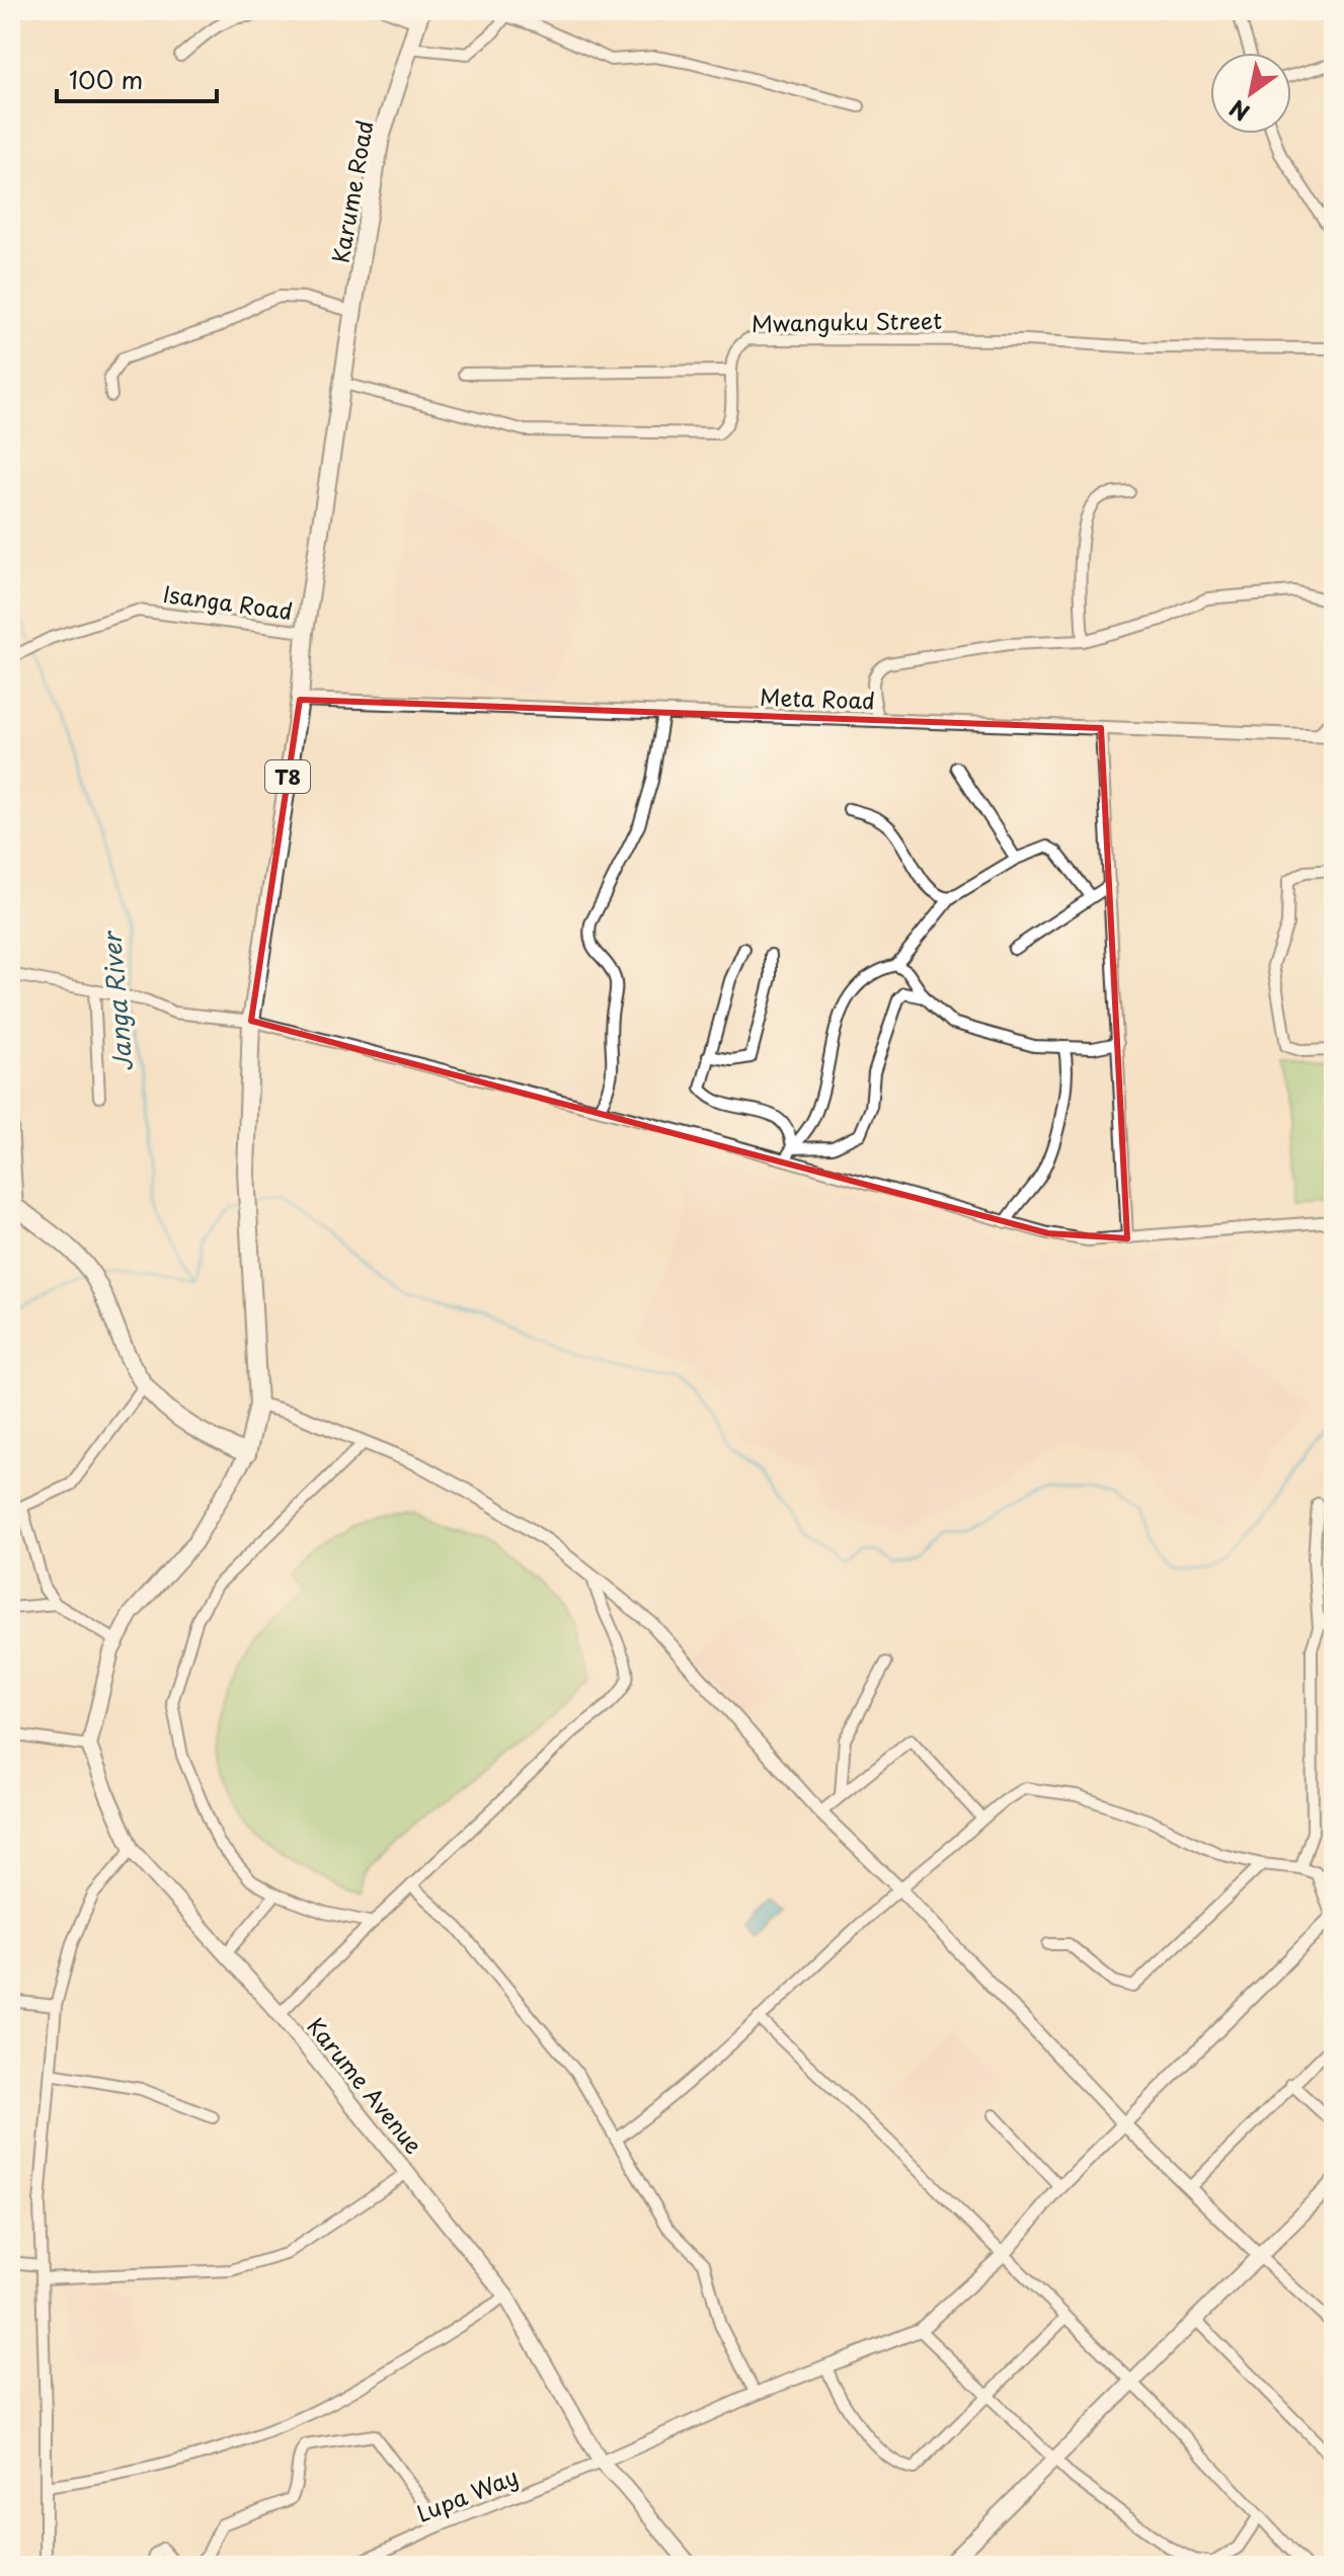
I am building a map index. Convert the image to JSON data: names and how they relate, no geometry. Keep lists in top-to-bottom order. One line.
{"streets":{"highway":["Karume Road","T8"],"main road":["Karume Avenue"],"street":["Mwanguku Street","Isanga Road","Meta Road","Lupa Way"]},"crossings":[["Karume Road","Mwanguku Street"],["Karume Road","T8"],["Mwanguku Street","T8"],["Isanga Road","T8"],["Meta Road","T8"],["Karume Avenue","Lupa Way"]],"water":["Janga River"],"scale_bar":"100 m","north":"bottom left"}
